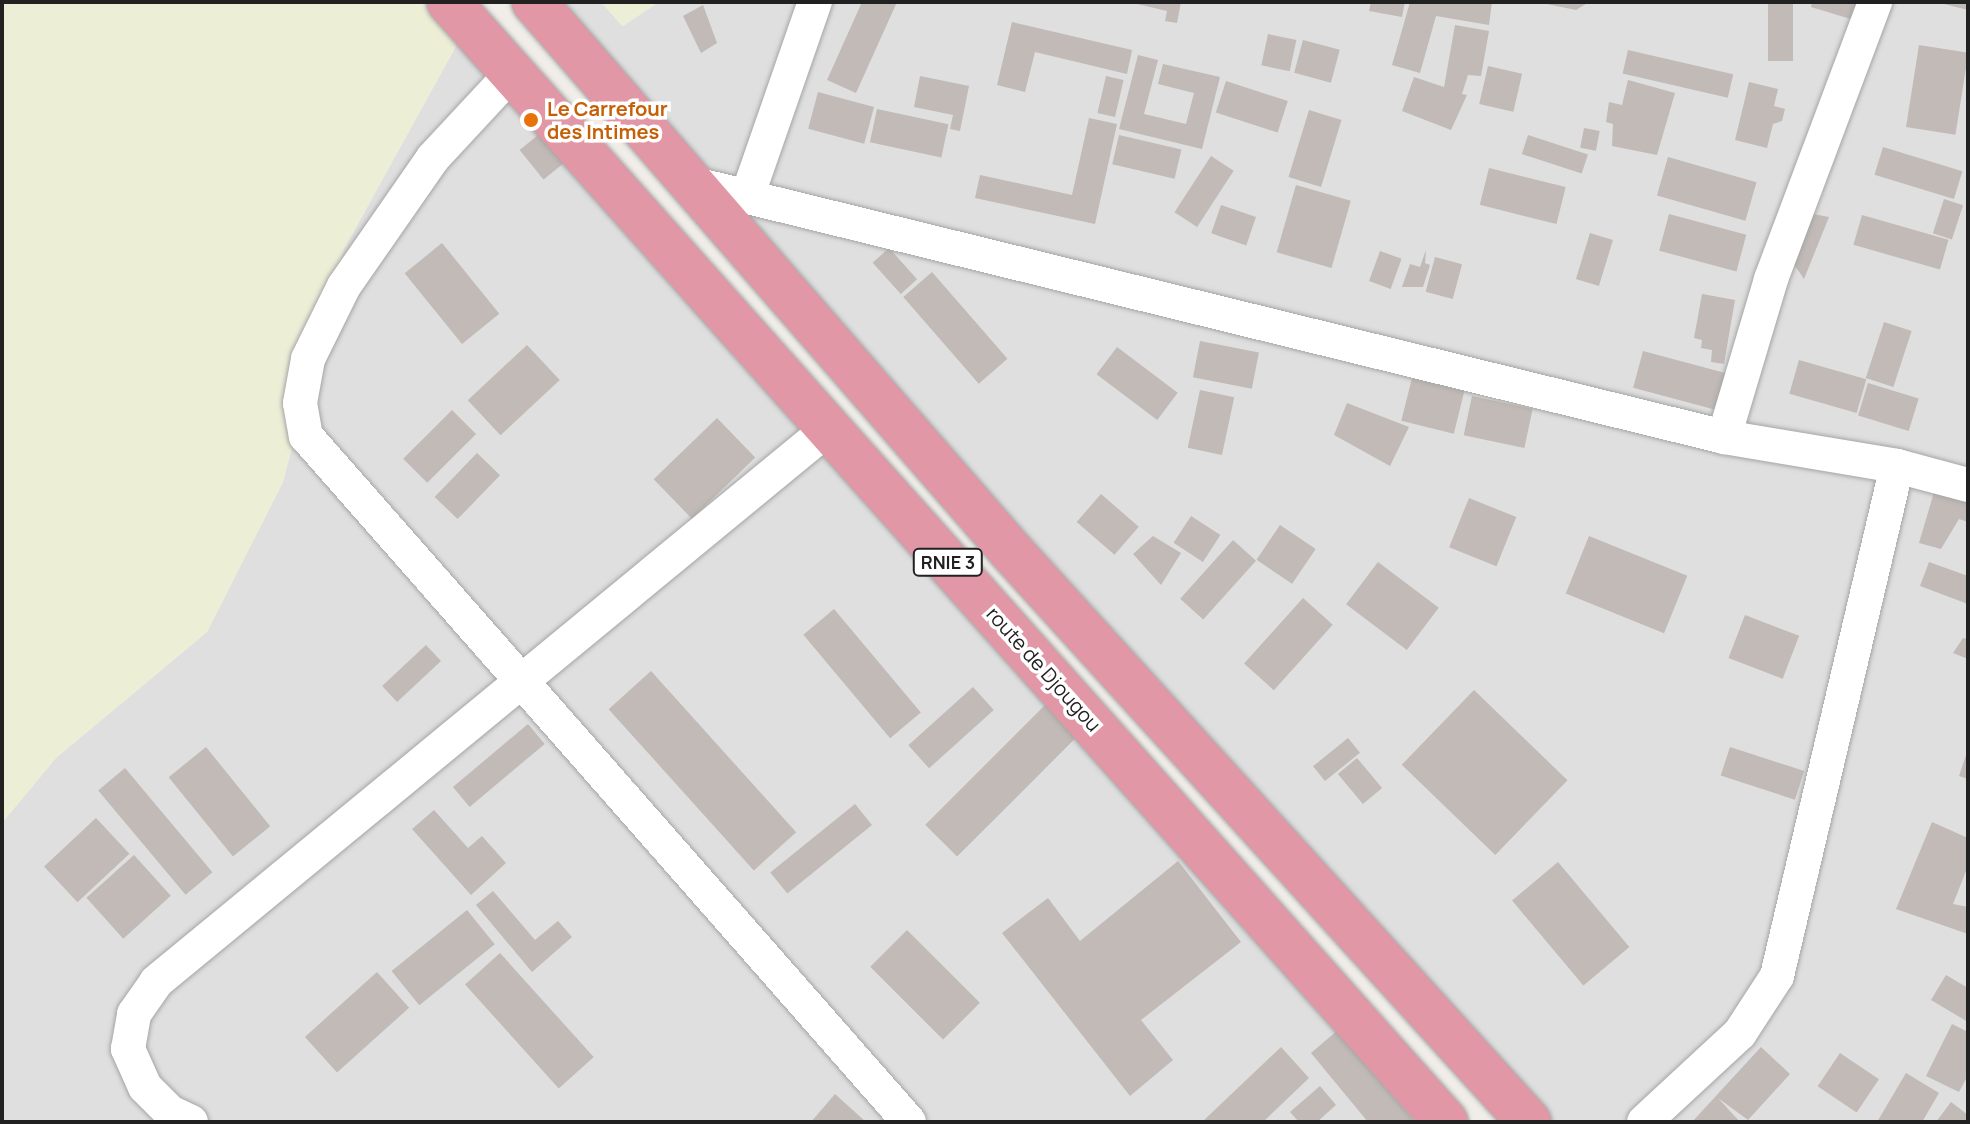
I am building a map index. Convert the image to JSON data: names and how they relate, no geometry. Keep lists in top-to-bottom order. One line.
{"streets":{"highway":["RNIE 3","route de Djougou"]},"places":["Le Carrefour des Intimes"]}
